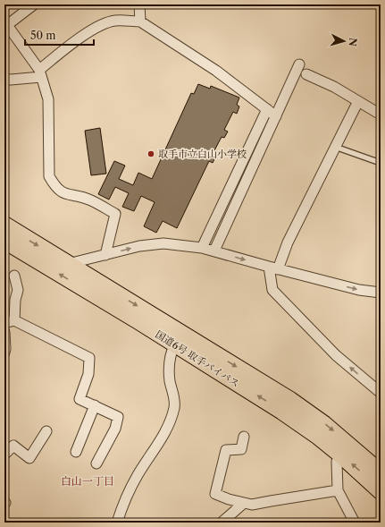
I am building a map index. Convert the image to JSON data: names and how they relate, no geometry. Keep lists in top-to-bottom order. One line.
{"streets":{"highway":["国道6号 取手バイパス"]},"districts":["白山一丁目"],"places":["取手市立白山小学校"],"scale_bar":"50 m","north":"right"}
